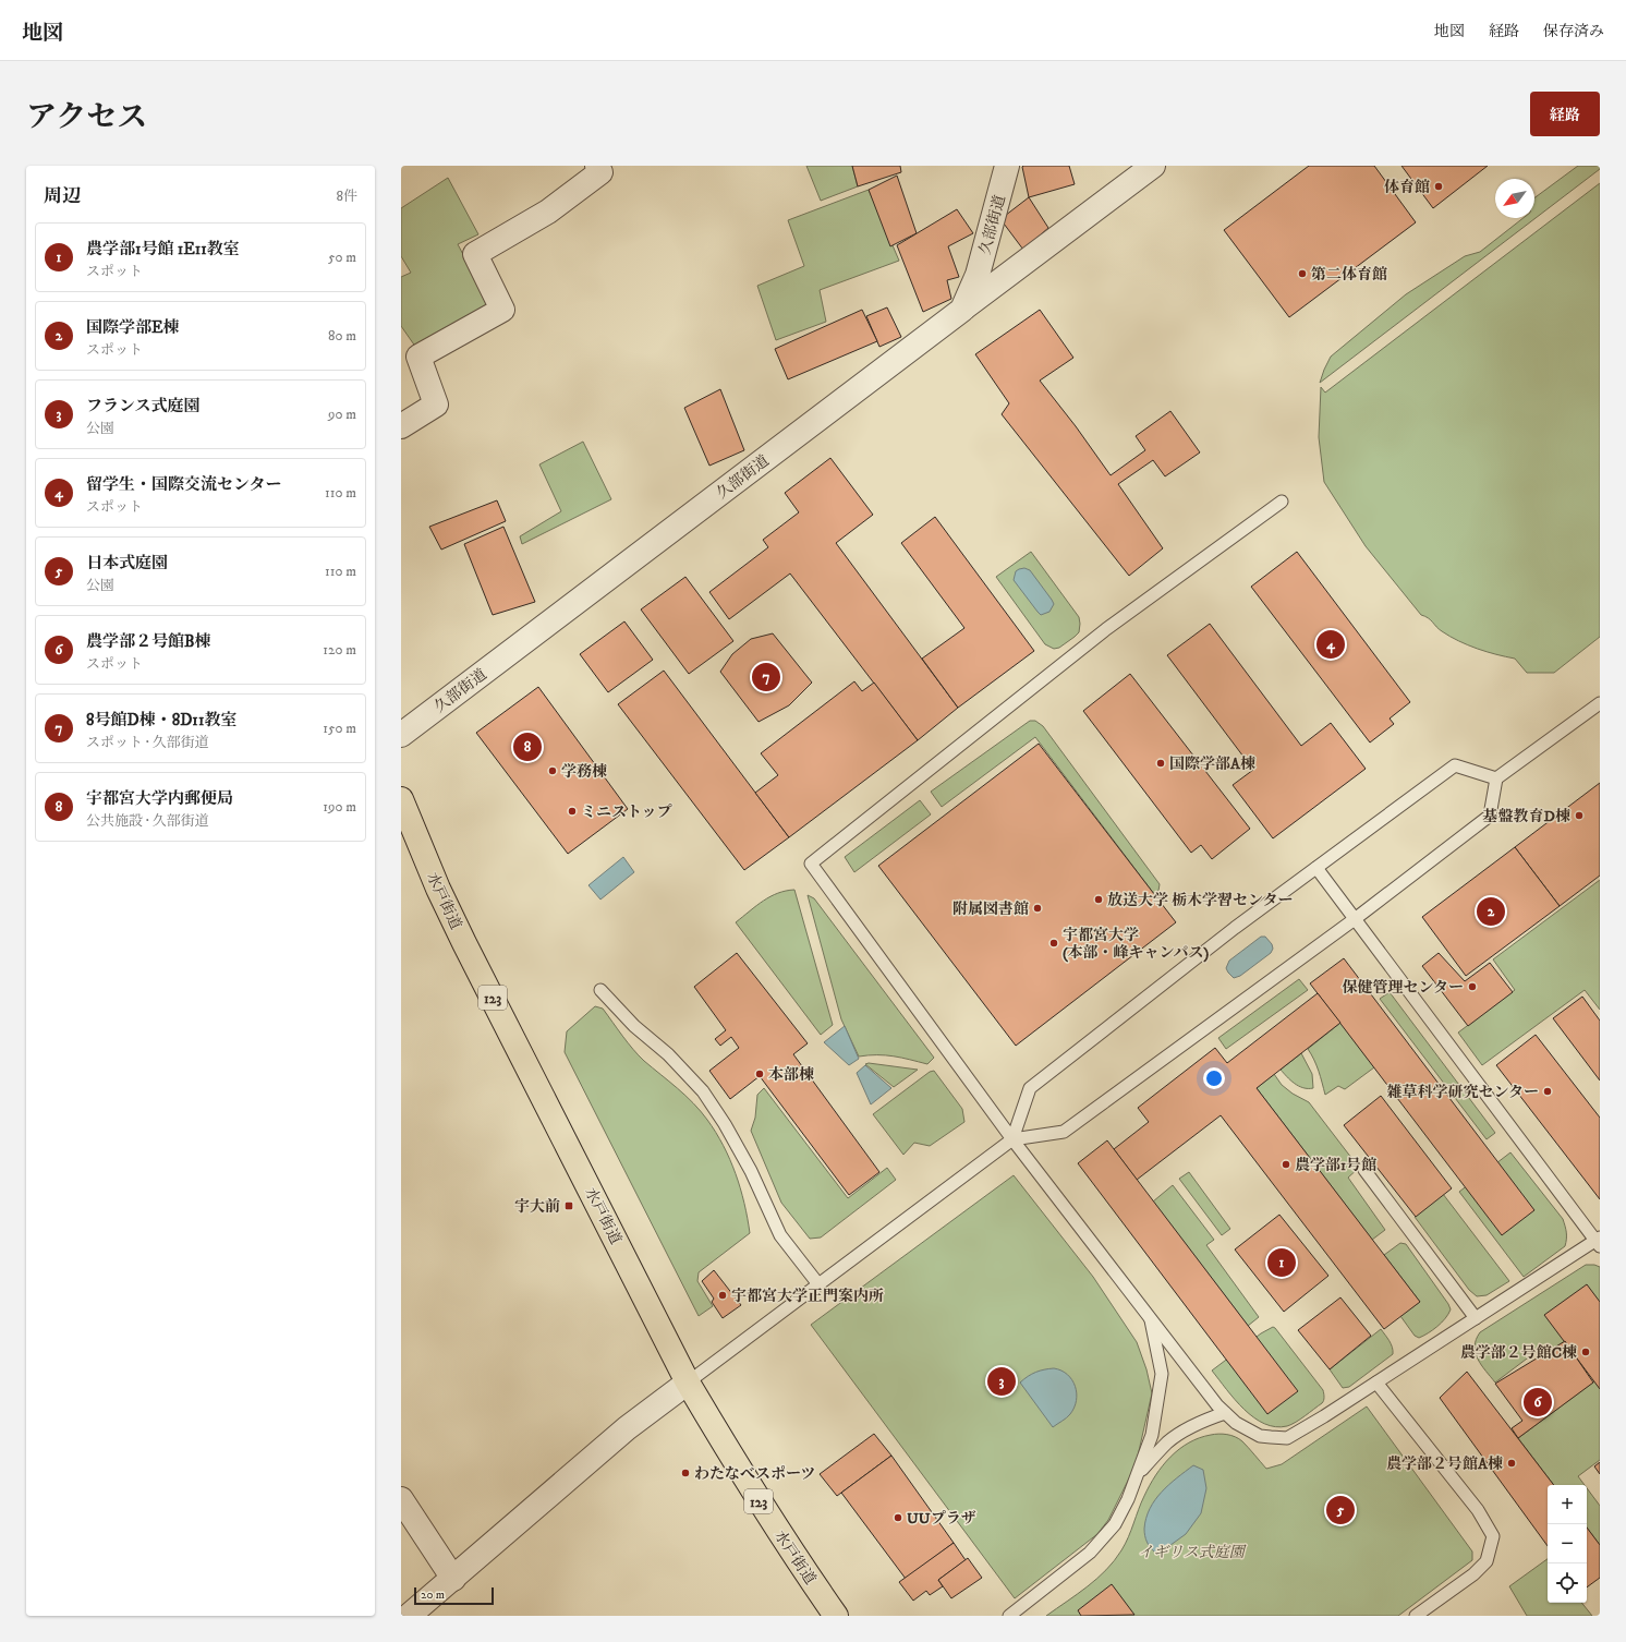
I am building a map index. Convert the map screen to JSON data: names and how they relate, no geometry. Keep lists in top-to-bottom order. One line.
{"streets":{"highway":["水戸街道","123"],"street":["久部街道"]},"parks":["イギリス式庭園"],"places":{"other":["体育館","第二体育館","国際学部A棟","学務棟","ミニストップ","基盤教育D棟","放送大学 栃木学習センター","附属図書館","宇都宮大学 (本部・峰キャンパス)","保健管理センター","本部棟","雑草科学研究センター","農学部1号館","宇都宮大学正門案内所","農学部２号館C棟","農学部２号館A棟","わたなべスポーツ","UUプラザ"],"transit":["宇大前"]},"scale_bar":"20 m","north":"bottom left","page":{"header":"地図","nav":["地図","経路","保存済み"],"title":"アクセス","buttons":"経路","heading":["周辺","8件"],"list":[{"mark":"1","name":"農学部1号館 1E11教室","note":"スポット","value":"50 m"},{"mark":"2","name":"国際学部E棟","note":"スポット","value":"80 m"},{"mark":"3","name":"フランス式庭園","note":"公園","value":"90 m"},{"mark":"4","name":"留学生・国際交流センター","note":"スポット","value":"110 m"},{"mark":"5","name":"日本式庭園","note":"公園","value":"110 m"},{"mark":"6","name":"農学部２号館B棟","note":"スポット","value":"120 m"},{"mark":"7","name":"8号館D棟・8D11教室","note":"スポット · 久部街道","value":"150 m"},{"mark":"8","name":"宇都宮大学内郵便局","note":"公共施設 · 久部街道","value":"190 m"}],"pins":["4","7","8","2","1","3","6","5"],"map_buttons":["+","−"],"scale":"20 m"}}
